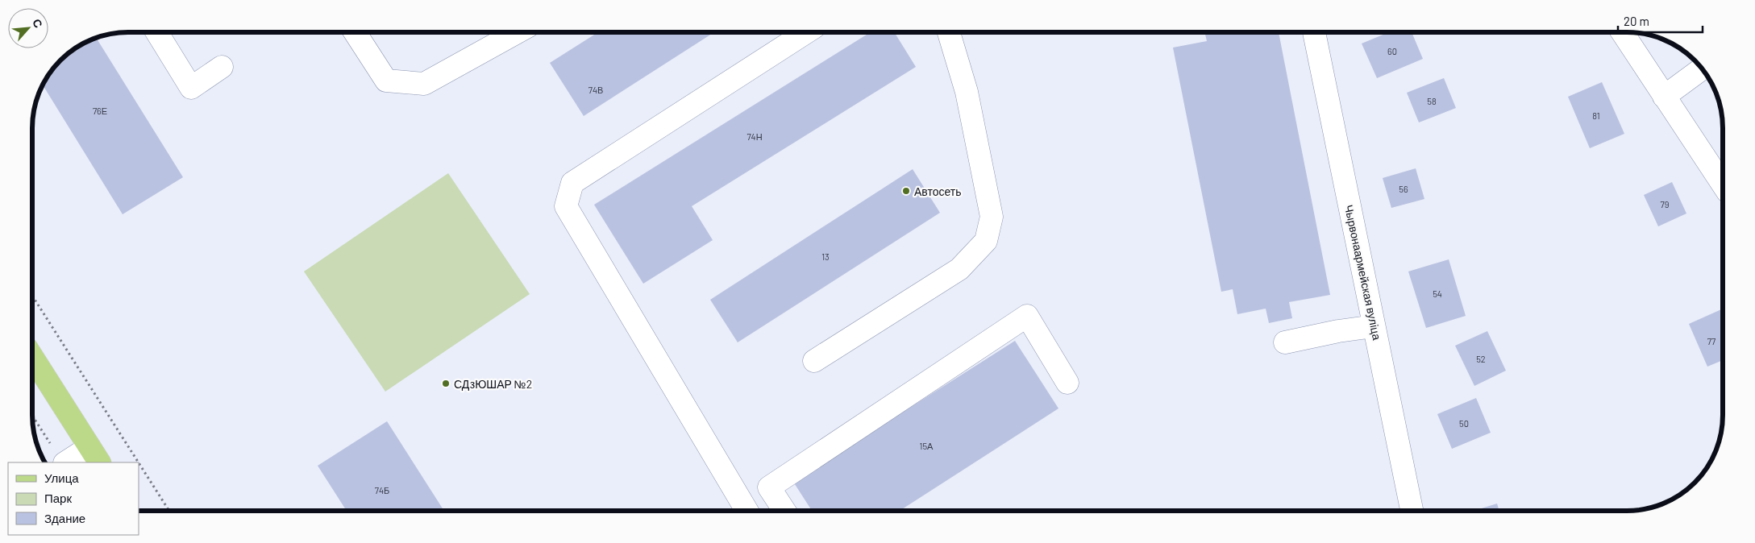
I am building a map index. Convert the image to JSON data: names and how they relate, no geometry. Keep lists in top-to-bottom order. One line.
{"streets":{"street":["Чырвонаармейская вуліца"]},"places":["Автосеть","СДзЮШАР №2"],"house_numbers":["60","74В","58","76Е","81","74Н","56","79","13","54","77","52","50","15А","74Б"],"legend":["Улица","Парк","Здание"],"scale_bar":"20 m","north":"top right"}
